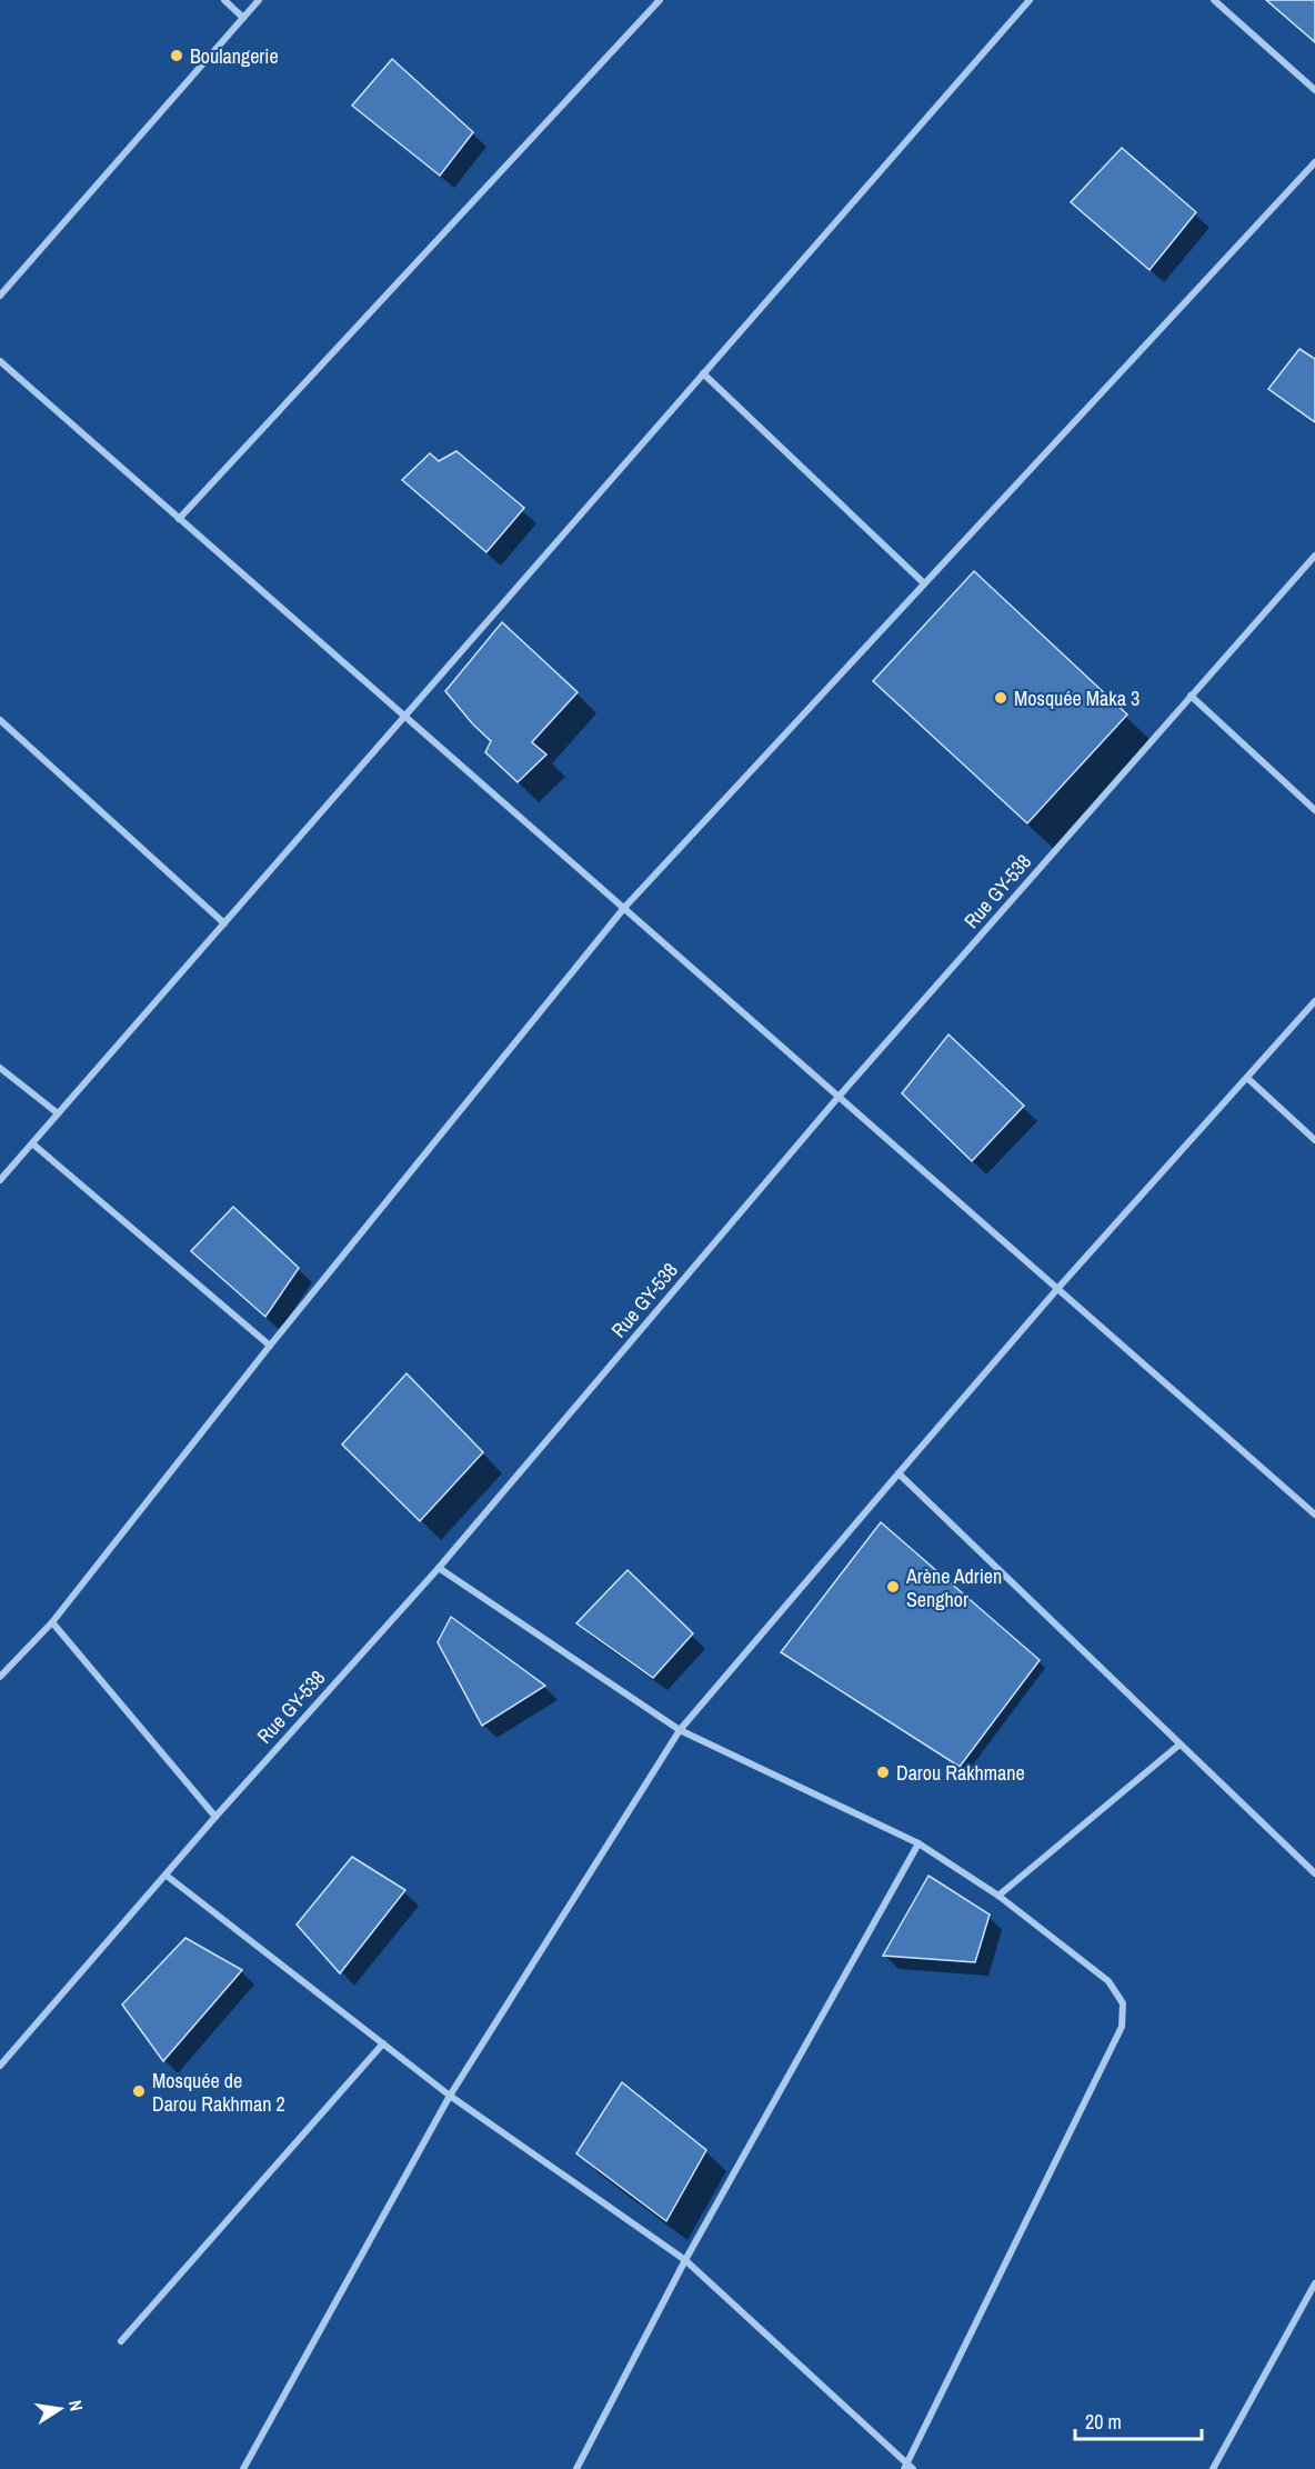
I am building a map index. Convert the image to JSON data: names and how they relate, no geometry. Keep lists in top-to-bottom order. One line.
{"streets":{"street":["Rue GY-538"]},"places":["Boulangerie","Mosquée Maka 3","Arène Adrien Senghor","Darou Rakhmane","Mosquée de Darou Rakhman 2"],"scale_bar":"20 m","north":"right"}
